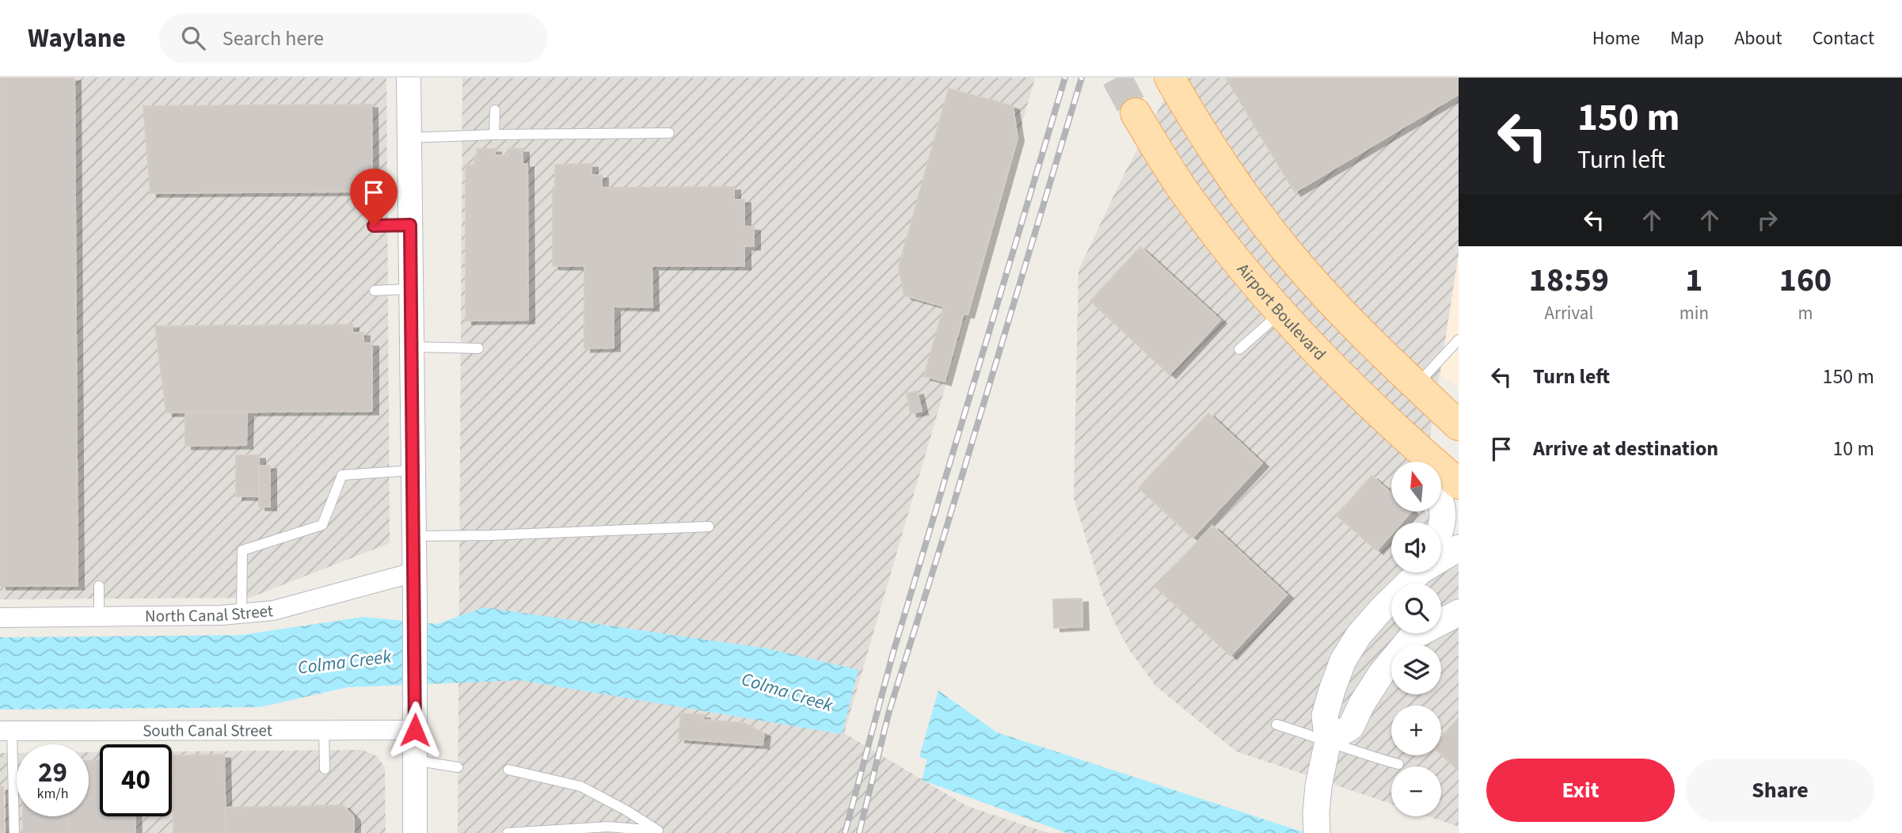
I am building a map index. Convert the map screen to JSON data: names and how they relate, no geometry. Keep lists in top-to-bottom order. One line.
{"streets":{"main road":["Airport Boulevard"],"street":["North Canal Street","South Canal Street"]},"water":["Colma Creek"],"north":"top","page":{"header":"Waylane","search":"Search here","nav":["Home","Map","About","Contact"],"turn":["150 m","Turn left"],"eta":["18:59","Arrival","1","min","160","m"],"list":[{"name":"Turn left","value":"150 m"},{"name":"Arrive at destination","value":"10 m"}],"map_buttons":["+","−"],"speed":"29 km/h","limit":"40","buttons":["Exit","Share"]}}
